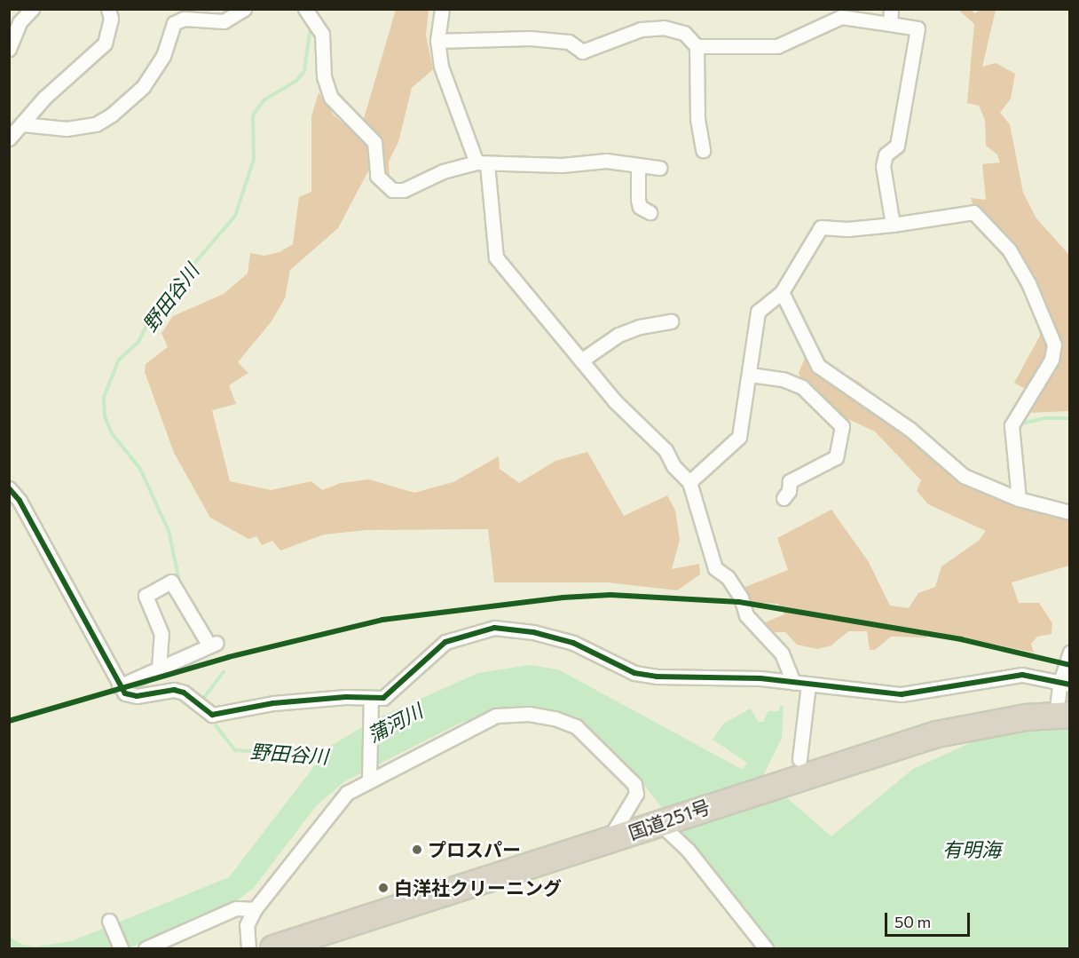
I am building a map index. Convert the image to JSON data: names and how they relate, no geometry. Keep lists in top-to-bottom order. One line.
{"streets":{"highway":["国道251号"]},"water":["野田谷川","蒲河川","有明海"],"places":["プロスパー","白洋社クリーニング"],"scale_bar":"50 m"}
